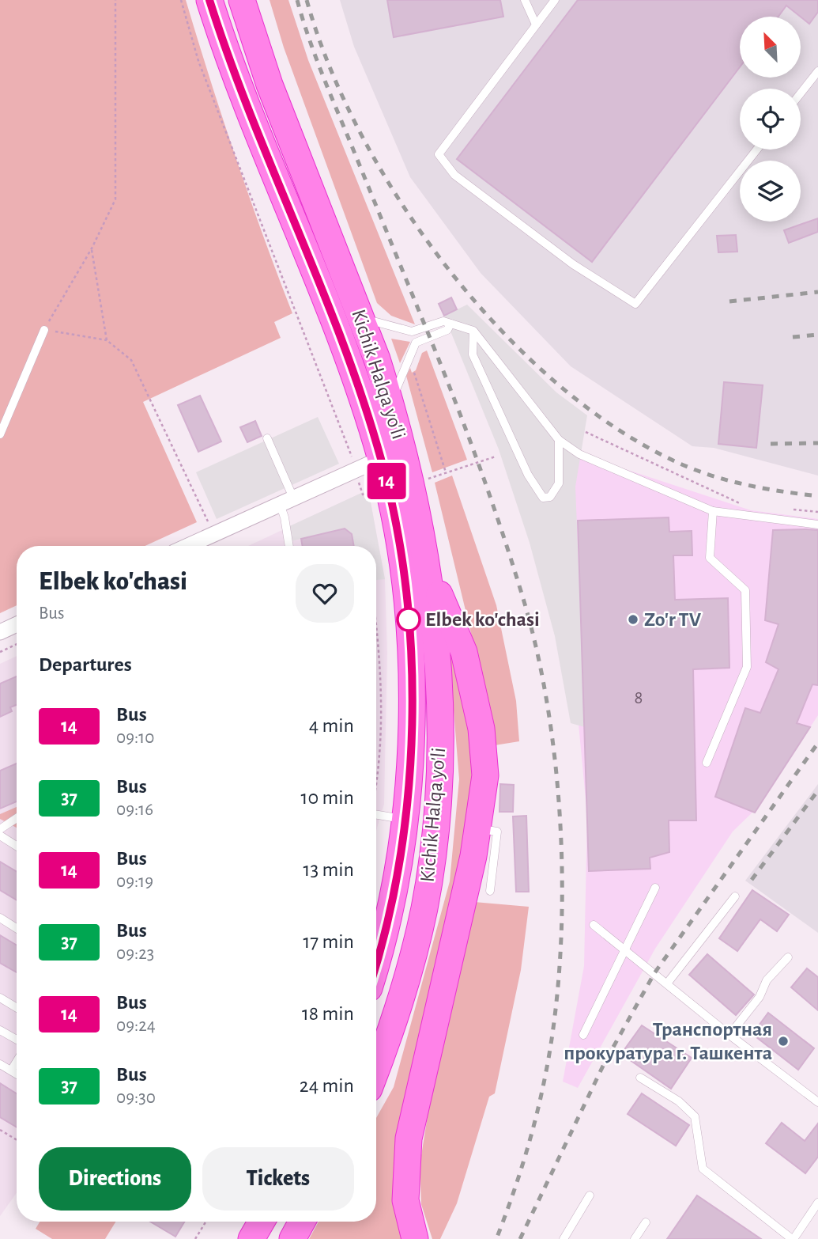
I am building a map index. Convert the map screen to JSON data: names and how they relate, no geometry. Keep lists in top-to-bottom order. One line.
{"streets":{"highway":["Kichik Halqa yo'li"]},"places":["Elbek ko'chasi","Zo'r TV","Транспортная прокуратура г. Ташкента"],"lines":["bus line 14"],"house_numbers":["8"],"north":"top left","page":{"on_map":"14","heading":[["Elbek ko'chasi","Bus"],"Departures"],"list":[{"mark":"14","name":"Bus","note":"09:10","value":"4 min"},{"mark":"37","name":"Bus","note":"09:16","value":"10 min"},{"mark":"14","name":"Bus","note":"09:19","value":"13 min"},{"mark":"37","name":"Bus","note":"09:23","value":"17 min"},{"mark":"14","name":"Bus","note":"09:24","value":"18 min"},{"mark":"37","name":"Bus","note":"09:30","value":"24 min"}],"buttons":["Directions","Tickets"]}}
